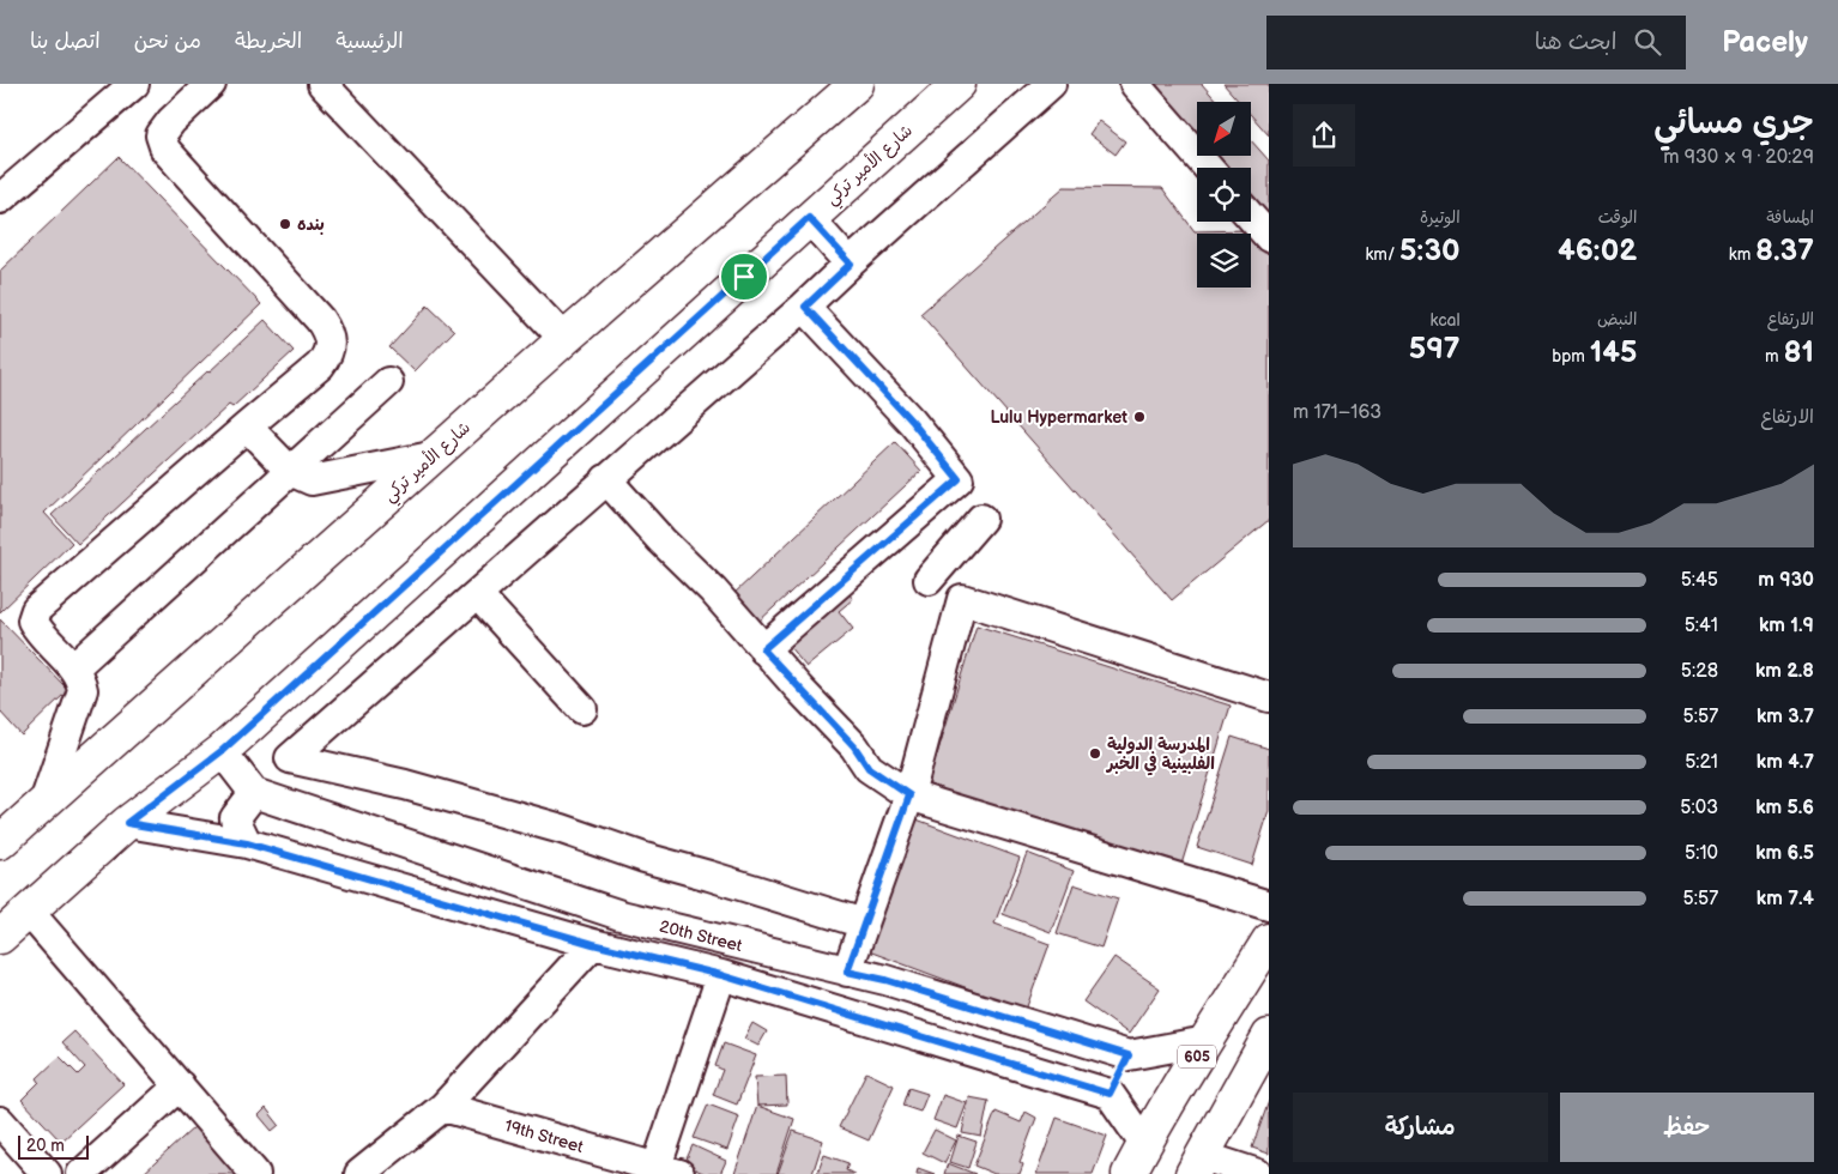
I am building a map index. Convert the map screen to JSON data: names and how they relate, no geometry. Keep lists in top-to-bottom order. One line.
{"streets":{"main road":["شارع الأمير تركي","605"],"street":["20th Street","19th Street"]},"crossings":[["شارع الأمير تركي","20th Street"],["20th Street","605"]],"places":["بنده","Lulu Hypermarket","المدرسة الدولية الفلبينية في الخبر"],"scale_bar":"20 m","north":"bottom left","page":{"header":"Pacely","search":"ابحث هنا","nav":["الرئيسية","الخريطة","من نحن","اتصل بنا"],"heading":["جري مسائي","20:29 · 9 × 930 m"],"stats":[["المسافة","8.37 km"],["الوقت","46:02"],["الوتيرة","5:30 /km"],["الارتفاع","81 m"],["النبض","145 bpm"],["kcal","597"]],"chart":["الارتفاع","163–171 m"],"list":[{"name":"930 m","note":"5:45"},{"name":"1.9 km","note":"5:41"},{"name":"2.8 km","note":"5:28"},{"name":"3.7 km","note":"5:57"},{"name":"4.7 km","note":"5:21"},{"name":"5.6 km","note":"5:03"},{"name":"6.5 km","note":"5:10"},{"name":"7.4 km","note":"5:57"}],"buttons":["حفظ","مشاركة"],"scale":"20 m"}}
